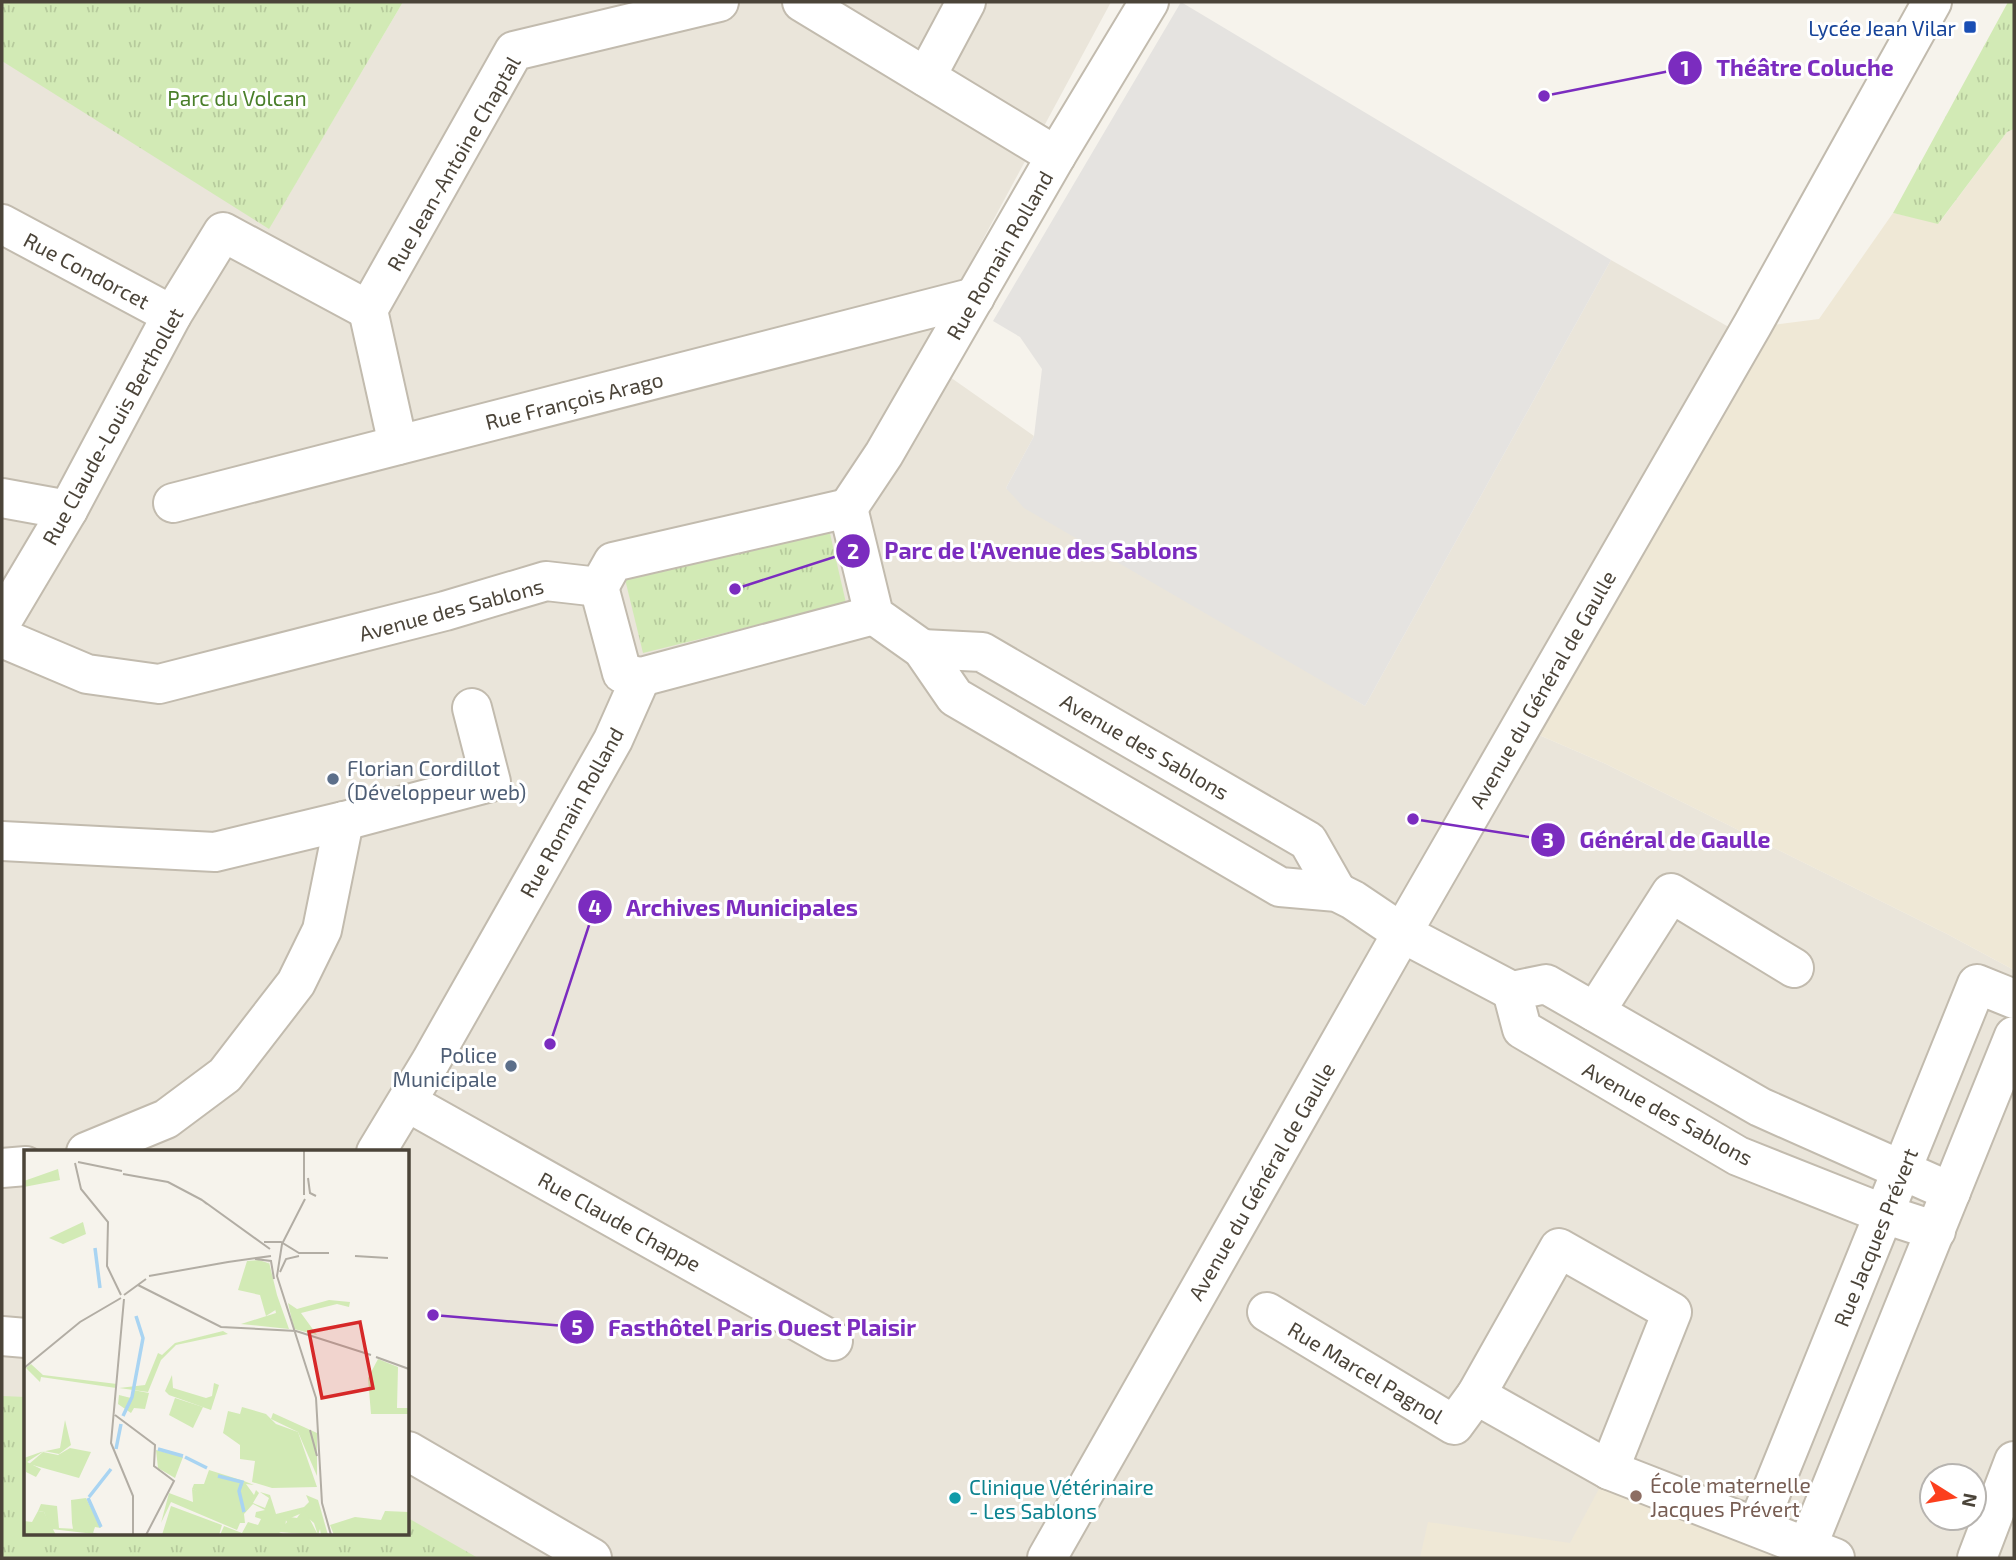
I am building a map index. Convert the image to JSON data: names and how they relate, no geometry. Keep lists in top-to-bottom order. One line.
{"streets":{"street":["Rue Jean-Antoine Chaptal","Rue Romain Rolland","Rue Condorcet","Rue François Arago","Rue Claude-Louis Berthollet","Avenue des Sablons","Avenue du Général de Gaulle","Rue Claude Chappe","Rue Jacques Prévert","Rue Marcel Pagnol"]},"crossings":[["Rue Jean-Antoine Chaptal","Rue Claude-Louis Berthollet"],["Rue Romain Rolland","Rue François Arago"],["Rue Romain Rolland","Rue Claude Chappe"],["Rue Condorcet","Rue Claude-Louis Berthollet"],["Avenue des Sablons","Rue Jacques Prévert"],["Rue Jacques Prévert","Rue Marcel Pagnol"]],"parks":["Parc du Volcan"],"places":{"transit":["Lycée Jean Vilar"],"other":["Théâtre Coluche","Parc de l'Avenue des Sablons","Florian Cordillot (Développeur web)","Général de Gaulle","Archives Municipales","Police Municipale","Fasthôtel Paris Ouest Plaisir","École maternelle Jacques Prévert","Clinique Vétérinaire - Les Sablons"]},"north":"right"}
